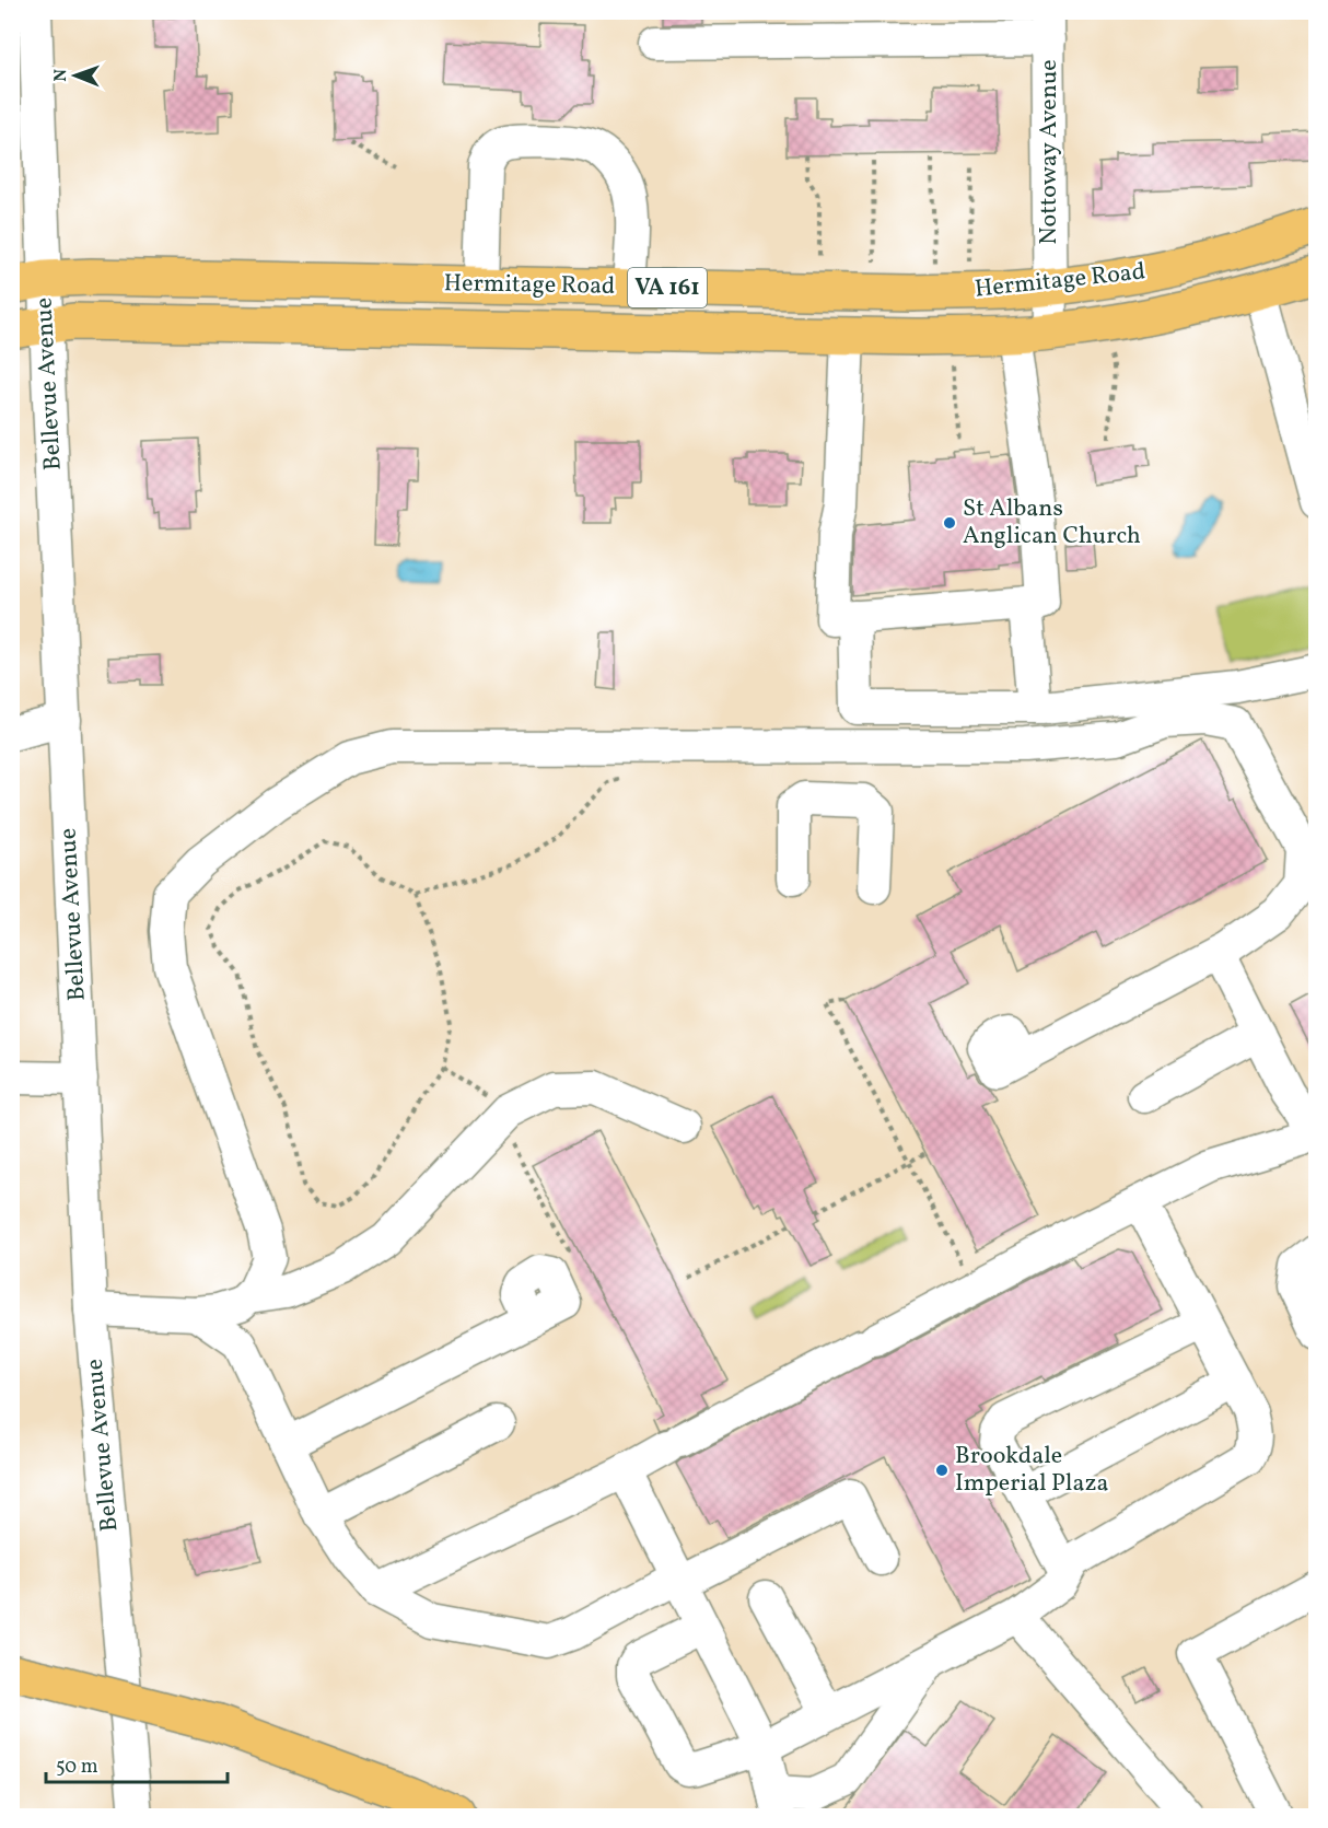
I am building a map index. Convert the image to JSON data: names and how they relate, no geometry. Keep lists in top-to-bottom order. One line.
{"streets":{"main road":["Hermitage Road","VA 161"],"street":["Nottoway Avenue","Bellevue Avenue"]},"crossings":[["Nottoway Avenue","Hermitage Road"],["Hermitage Road","Bellevue Avenue"]],"places":["St Albans Anglican Church","Brookdale Imperial Plaza"],"scale_bar":"50 m","north":"left"}
